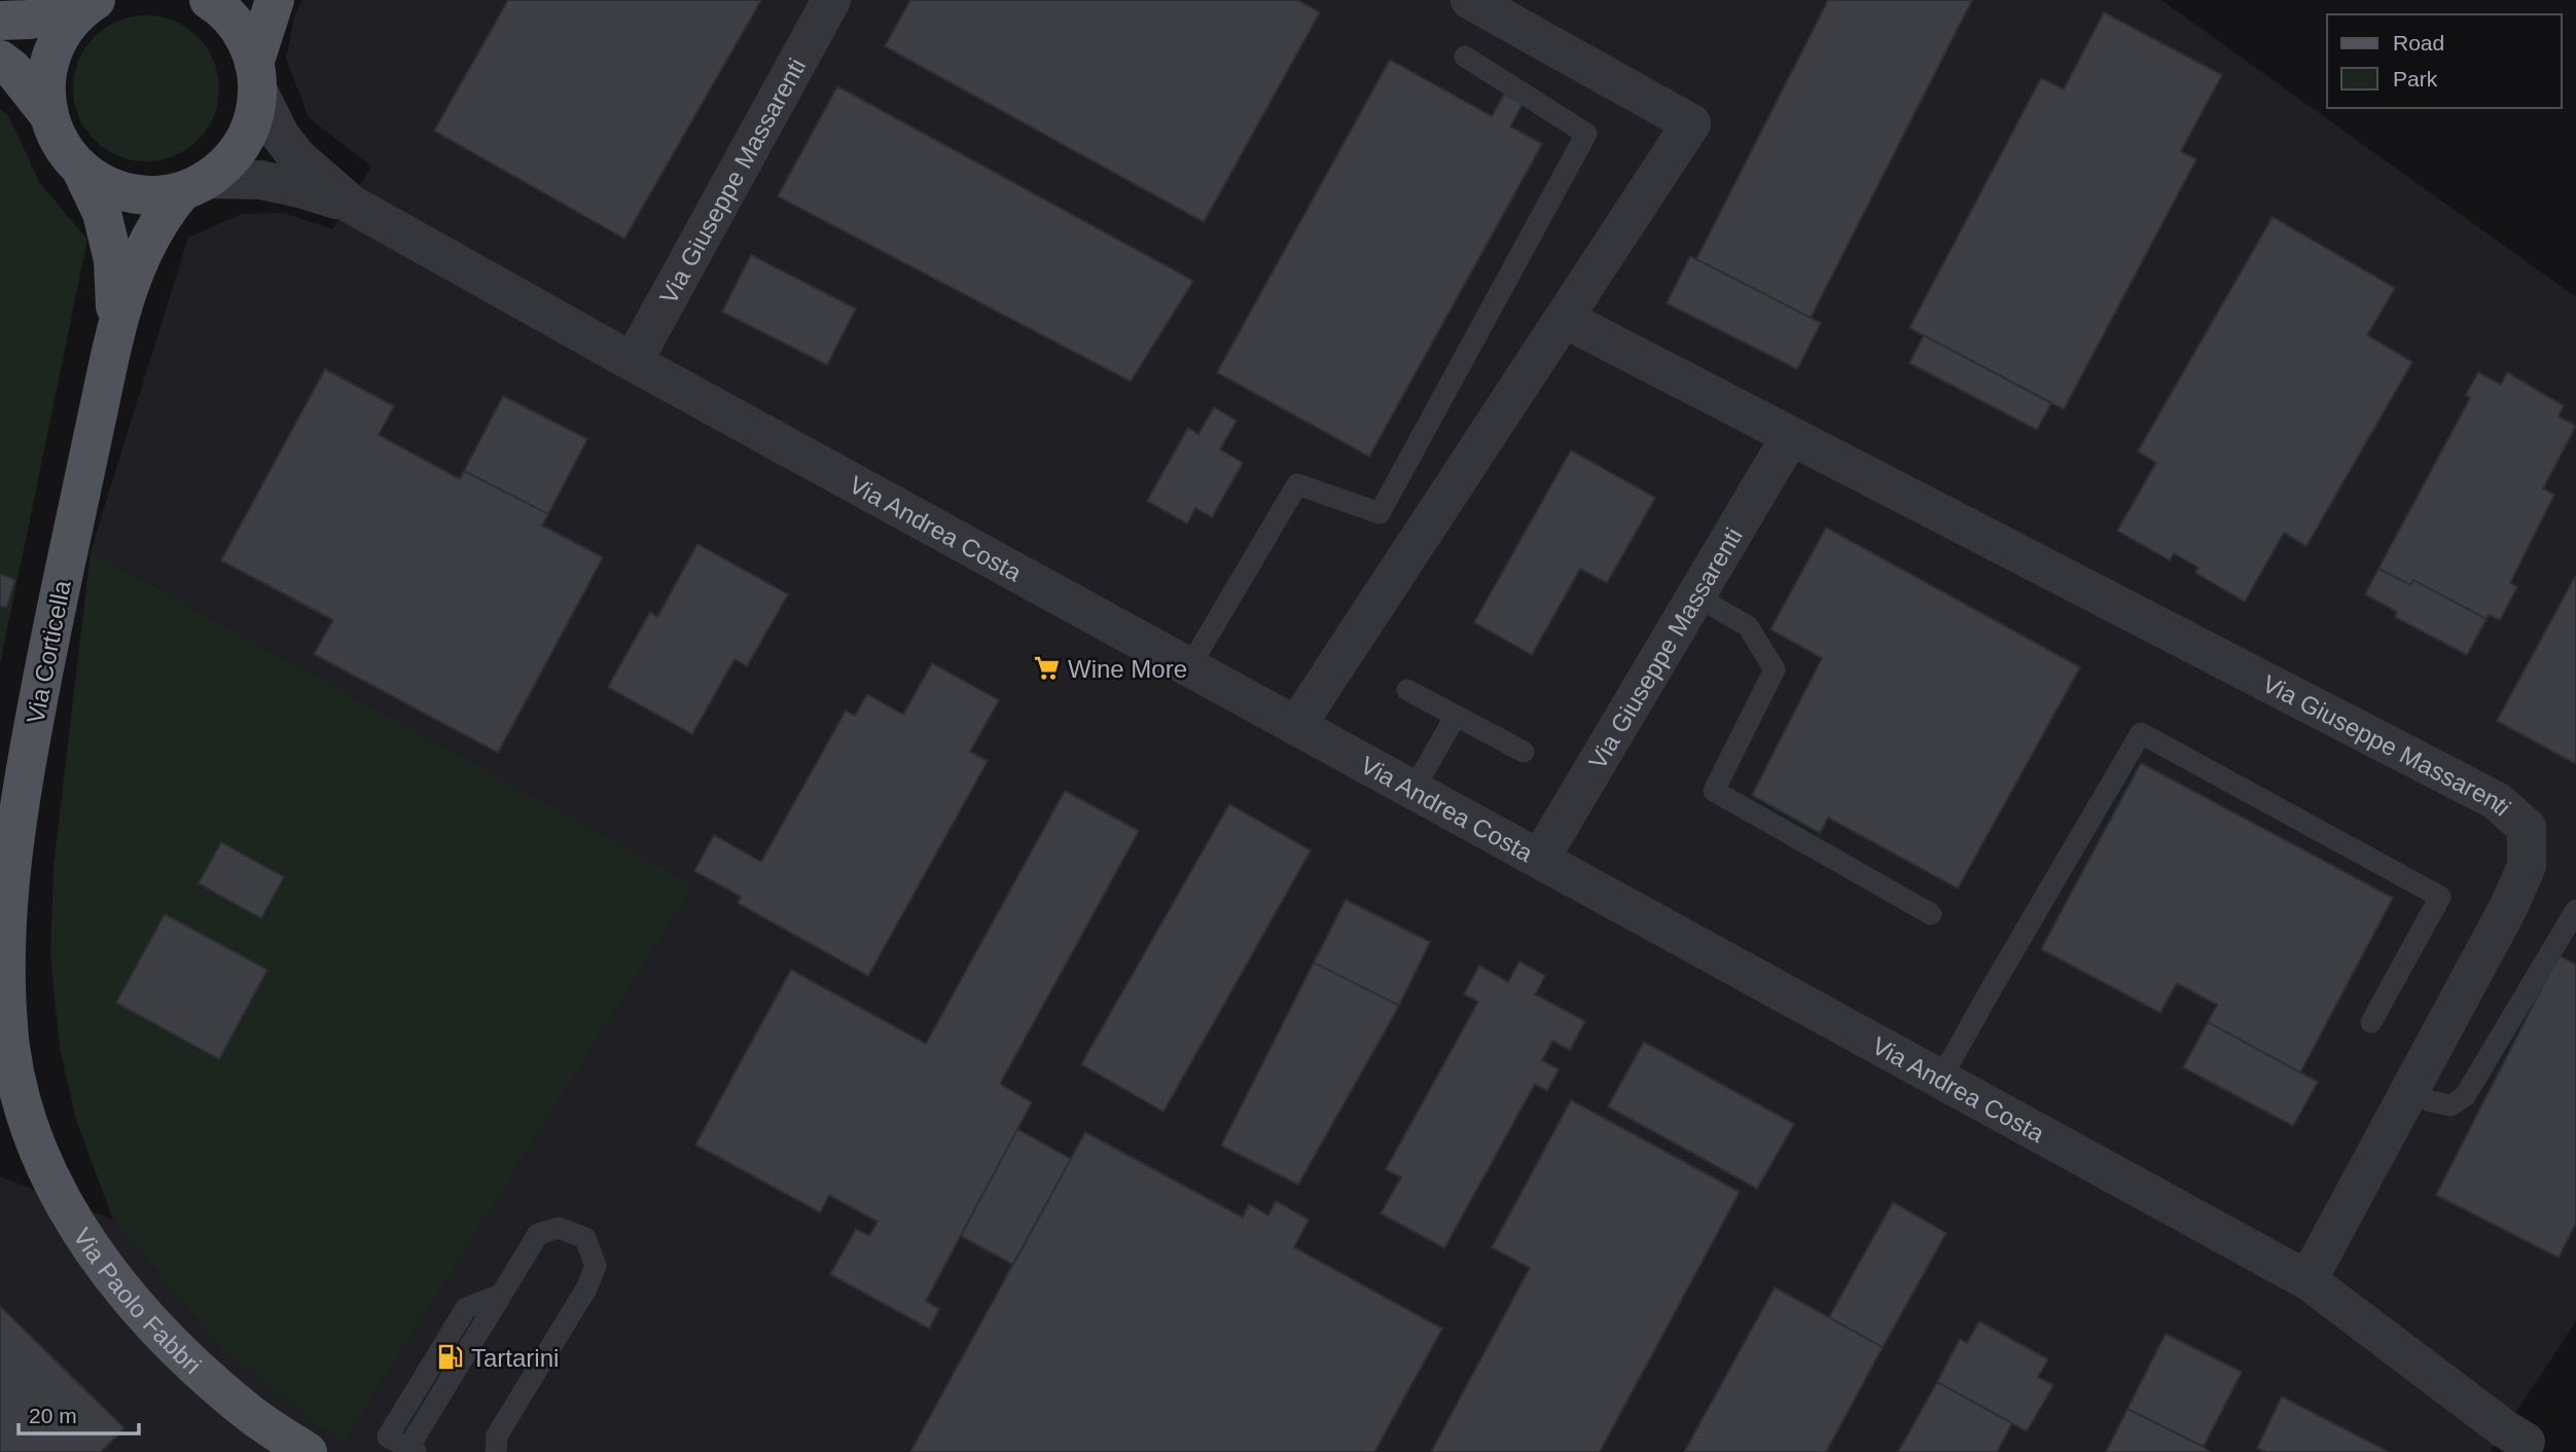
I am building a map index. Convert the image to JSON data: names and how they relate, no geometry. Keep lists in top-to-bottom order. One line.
{"streets":{"main road":["Via Corticella","Via Paolo Fabbri"],"street":["Via Giuseppe Massarenti","Via Andrea Costa"]},"crossings":[["Via Giuseppe Massarenti","Via Andrea Costa"],["Via Andrea Costa","Via Corticella"],["Via Corticella","Via Paolo Fabbri"]],"places":{"supermarket":["Wine More"],"fuel station":["Tartarini"]},"legend":["Road","Park"],"scale_bar":"20 m"}
